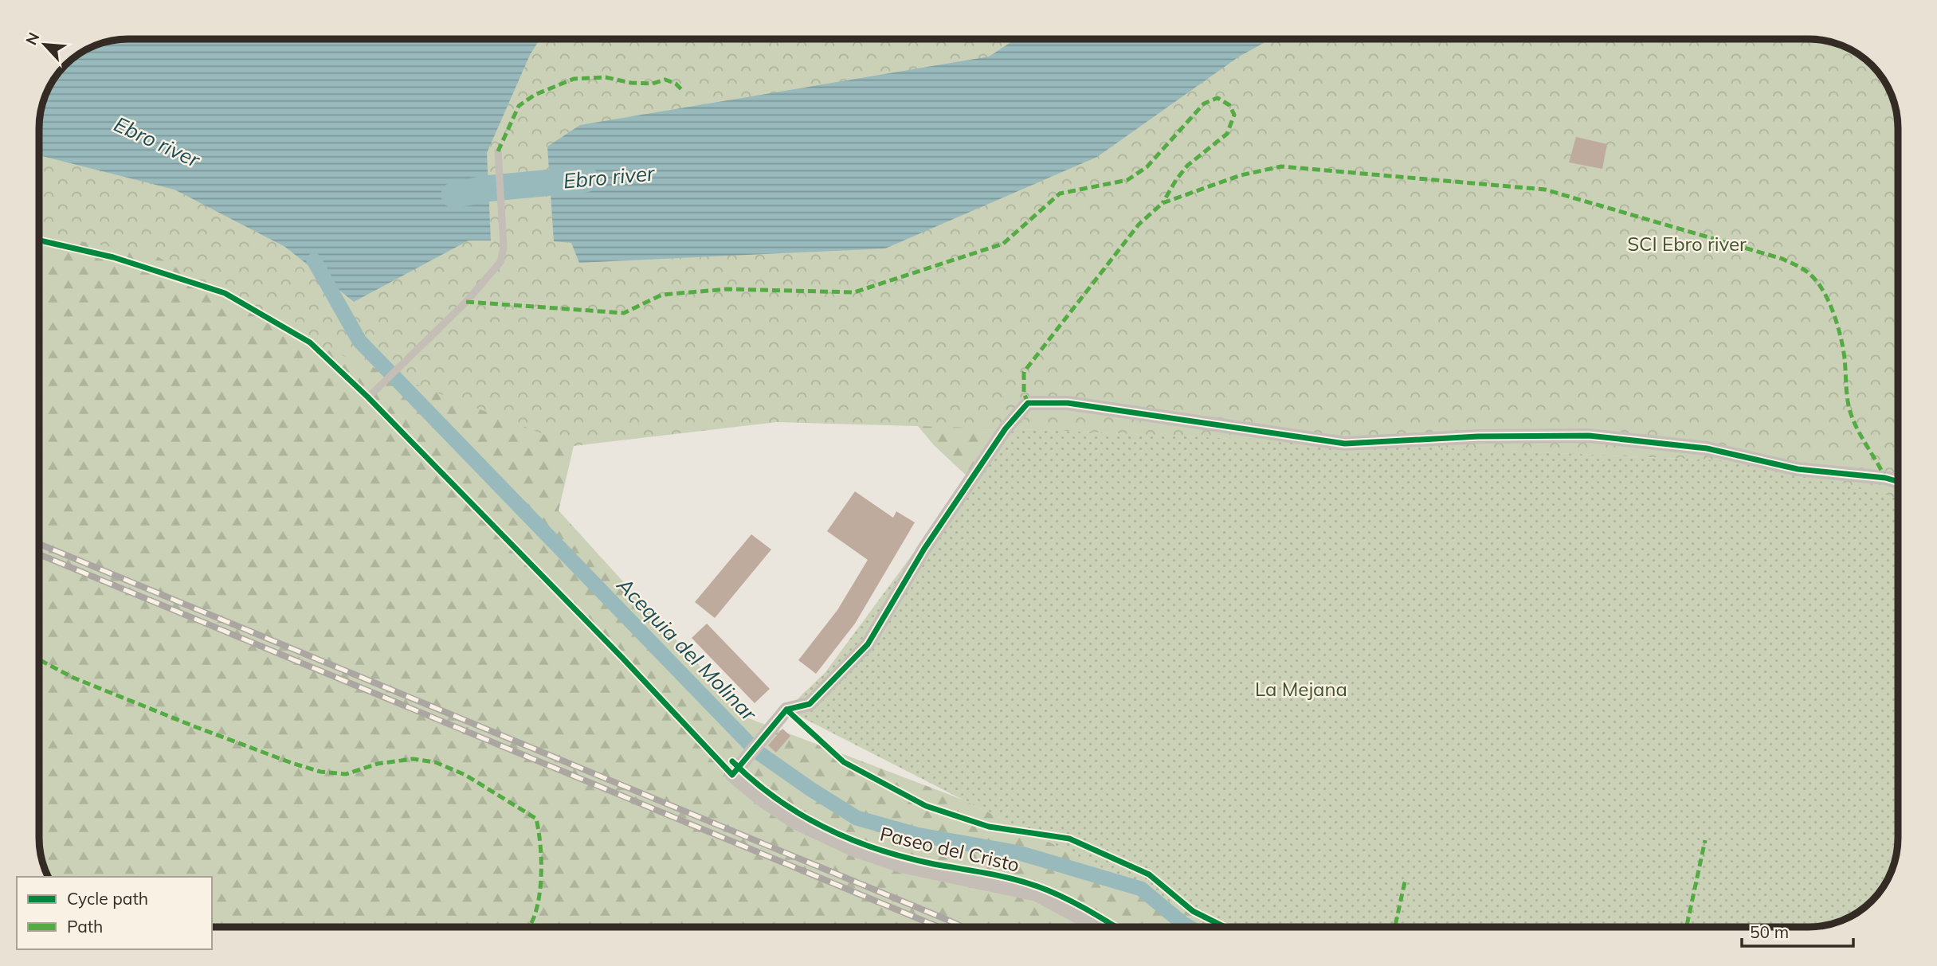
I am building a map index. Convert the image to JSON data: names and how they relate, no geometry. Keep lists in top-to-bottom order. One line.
{"streets":{"street":["Paseo del Cristo"]},"water":["Ebro river","Acequia del Molinar"],"parks":["SCI Ebro river","La Mejana"],"legend":["Cycle path","Path"],"scale_bar":"50 m","north":"top left"}
